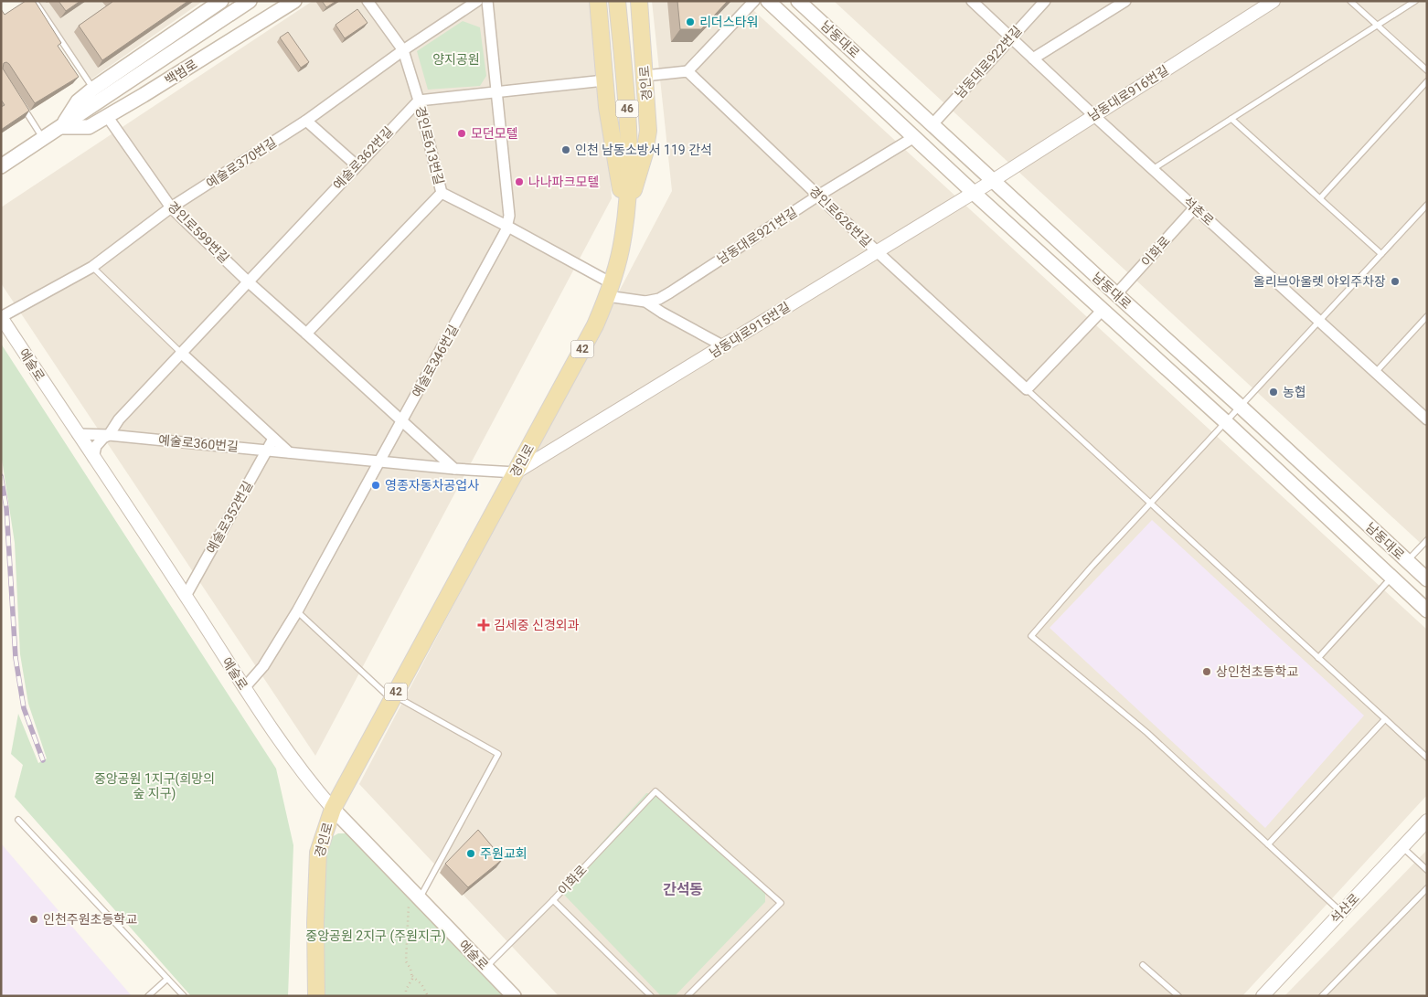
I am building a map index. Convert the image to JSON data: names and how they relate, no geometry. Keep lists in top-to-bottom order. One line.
{"streets":{"main road":["남동대로","백범로","경인로","46","42","예술로"],"street":["남동대로922번길","남동대로916번길","경인로613번길","예술로362번길","예술로370번길","석촌로","경인로626번길","경인로599번길","남동대로921번길","이화로","남동대로915번길","예술로346번길","예술로360번길","예술로352번길","석산로"]},"crossings":[["남동대로","남동대로922번길"],["남동대로","남동대로916번길"],["남동대로","이화로"],["남동대로","남동대로915번길"],["남동대로922번길","석촌로"],["백범로","경인로599번길"],["경인로","경인로613번길"],["경인로","남동대로915번길"],["경인로","예술로"],["남동대로916번길","석촌로"],["남동대로916번길","남동대로915번길"],["경인로613번길","예술로362번길"],["경인로613번길","예술로370번길"],["경인로613번길","예술로346번길"],["예술로362번길","경인로599번길"],["예술로362번길","예술로"],["예술로362번길","예술로360번길"],["예술로370번길","경인로599번길"],["예술로370번길","예술로"],["석촌로","이화로"],["경인로626번길","남동대로921번길"],["경인로626번길","남동대로915번길"],["경인로599번길","예술로346번길"],["경인로599번길","예술로360번길"],["이화로","예술로"],["예술로346번길","예술로"],["예술로346번길","예술로360번길"],["예술로","예술로360번길"],["예술로","예술로352번길"],["예술로360번길","예술로352번길"]],"districts":["간석동"],"parks":["양지공원","중앙공원 1지구(희망의 숲 지구)","중앙공원 2지구 (주원지구)"],"places":{"other":["리더스타워","모던모텔","인천 남동소방서 119 간석","나나파크모텔","올리브아울렛 야외주차장","농협","영종자동차공업사","상인천초등학교","주원교회","인천주원초등학교"],"health":["김세중 신경외과"]}}
